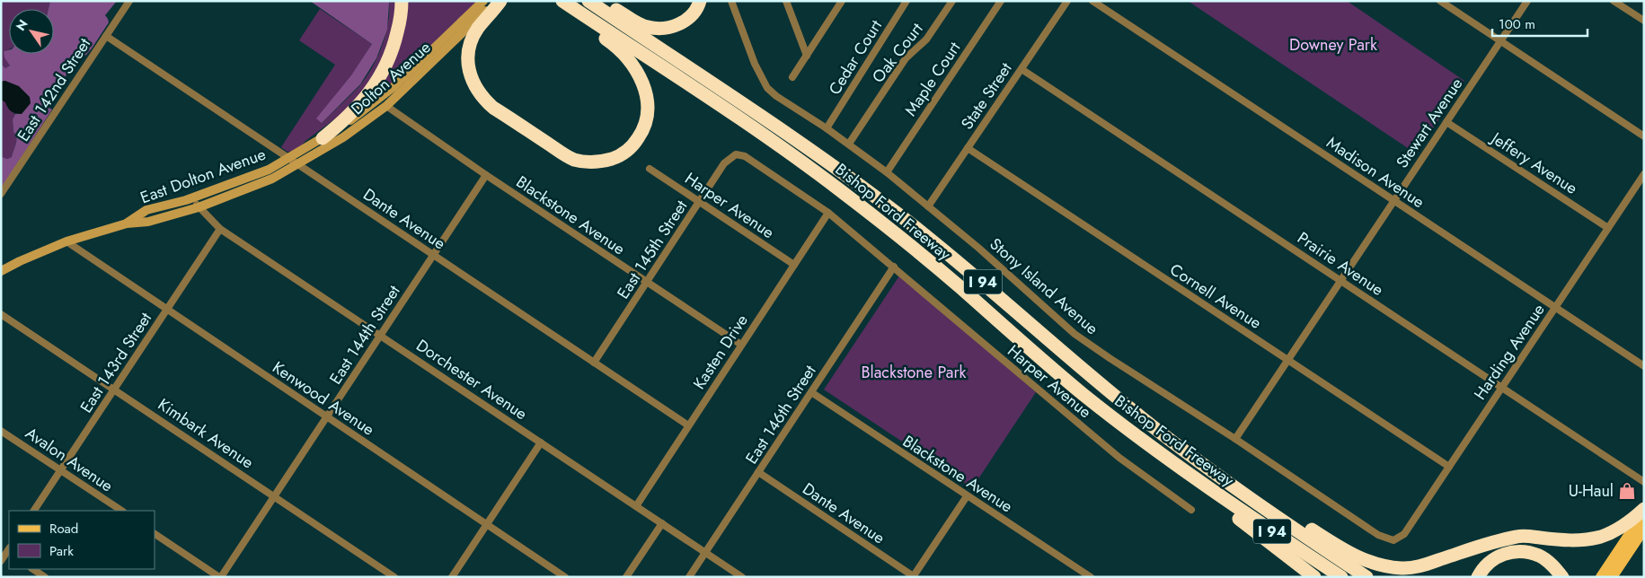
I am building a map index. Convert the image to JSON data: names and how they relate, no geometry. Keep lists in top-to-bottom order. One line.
{"streets":{"highway":["Bishop Ford Freeway","I 94"],"street":["Oak Court","Cedar Court","Dolton Avenue","Maple Court","East 142nd Street","State Street","Stewart Avenue","Jeffery Avenue","Madison Avenue","East Dolton Avenue","Harper Avenue","Blackstone Avenue","Dante Avenue","East 145th Street","Prairie Avenue","Stony Island Avenue","Cornell Avenue","East 144th Street","Kasten Drive","Harding Avenue","East 143rd Street","Dorchester Avenue","Kenwood Avenue","East 146th Street","Kimbark Avenue","Avalon Avenue"]},"crossings":[["Oak Court","Stony Island Avenue"],["Cedar Court","Stony Island Avenue"],["Dolton Avenue","East Dolton Avenue"],["Dolton Avenue","Blackstone Avenue"],["Dolton Avenue","Dante Avenue"],["Maple Court","Stony Island Avenue"],["East 142nd Street","Dante Avenue"],["State Street","Prairie Avenue"],["State Street","Stony Island Avenue"],["State Street","Cornell Avenue"],["Stewart Avenue","Jeffery Avenue"],["Stewart Avenue","Madison Avenue"],["Stewart Avenue","Prairie Avenue"],["Stewart Avenue","Stony Island Avenue"],["Stewart Avenue","Cornell Avenue"],["Jeffery Avenue","Harding Avenue"],["Madison Avenue","Harding Avenue"],["East Dolton Avenue","Dante Avenue"],["East Dolton Avenue","Dorchester Avenue"],["East Dolton Avenue","Kenwood Avenue"],["Harper Avenue","East 145th Street"],["Harper Avenue","Kasten Drive"],["Harper Avenue","East 146th Street"],["Blackstone Avenue","East 145th Street"],["Blackstone Avenue","East 144th Street"],["Blackstone Avenue","Kasten Drive"],["Blackstone Avenue","East 146th Street"],["Dante Avenue","East 145th Street"],["Dante Avenue","East 144th Street"],["Dante Avenue","Kasten Drive"],["Dante Avenue","East 146th Street"],["East 145th Street","Kasten Drive"],["Prairie Avenue","Harding Avenue"],["Stony Island Avenue","Harding Avenue"],["Cornell Avenue","Harding Avenue"],["East 144th Street","Dorchester Avenue"],["East 144th Street","Kenwood Avenue"],["East 144th Street","Kimbark Avenue"],["Kasten Drive","Dorchester Avenue"],["East 143rd Street","Dorchester Avenue"],["East 143rd Street","Kenwood Avenue"],["East 143rd Street","Kimbark Avenue"],["East 143rd Street","Avalon Avenue"],["Dorchester Avenue","East 146th Street"]],"parks":["Downey Park","Blackstone Park"],"places":{"shop":["U-Haul"]},"legend":["Road","Park"],"scale_bar":"100 m","north":"top left"}
